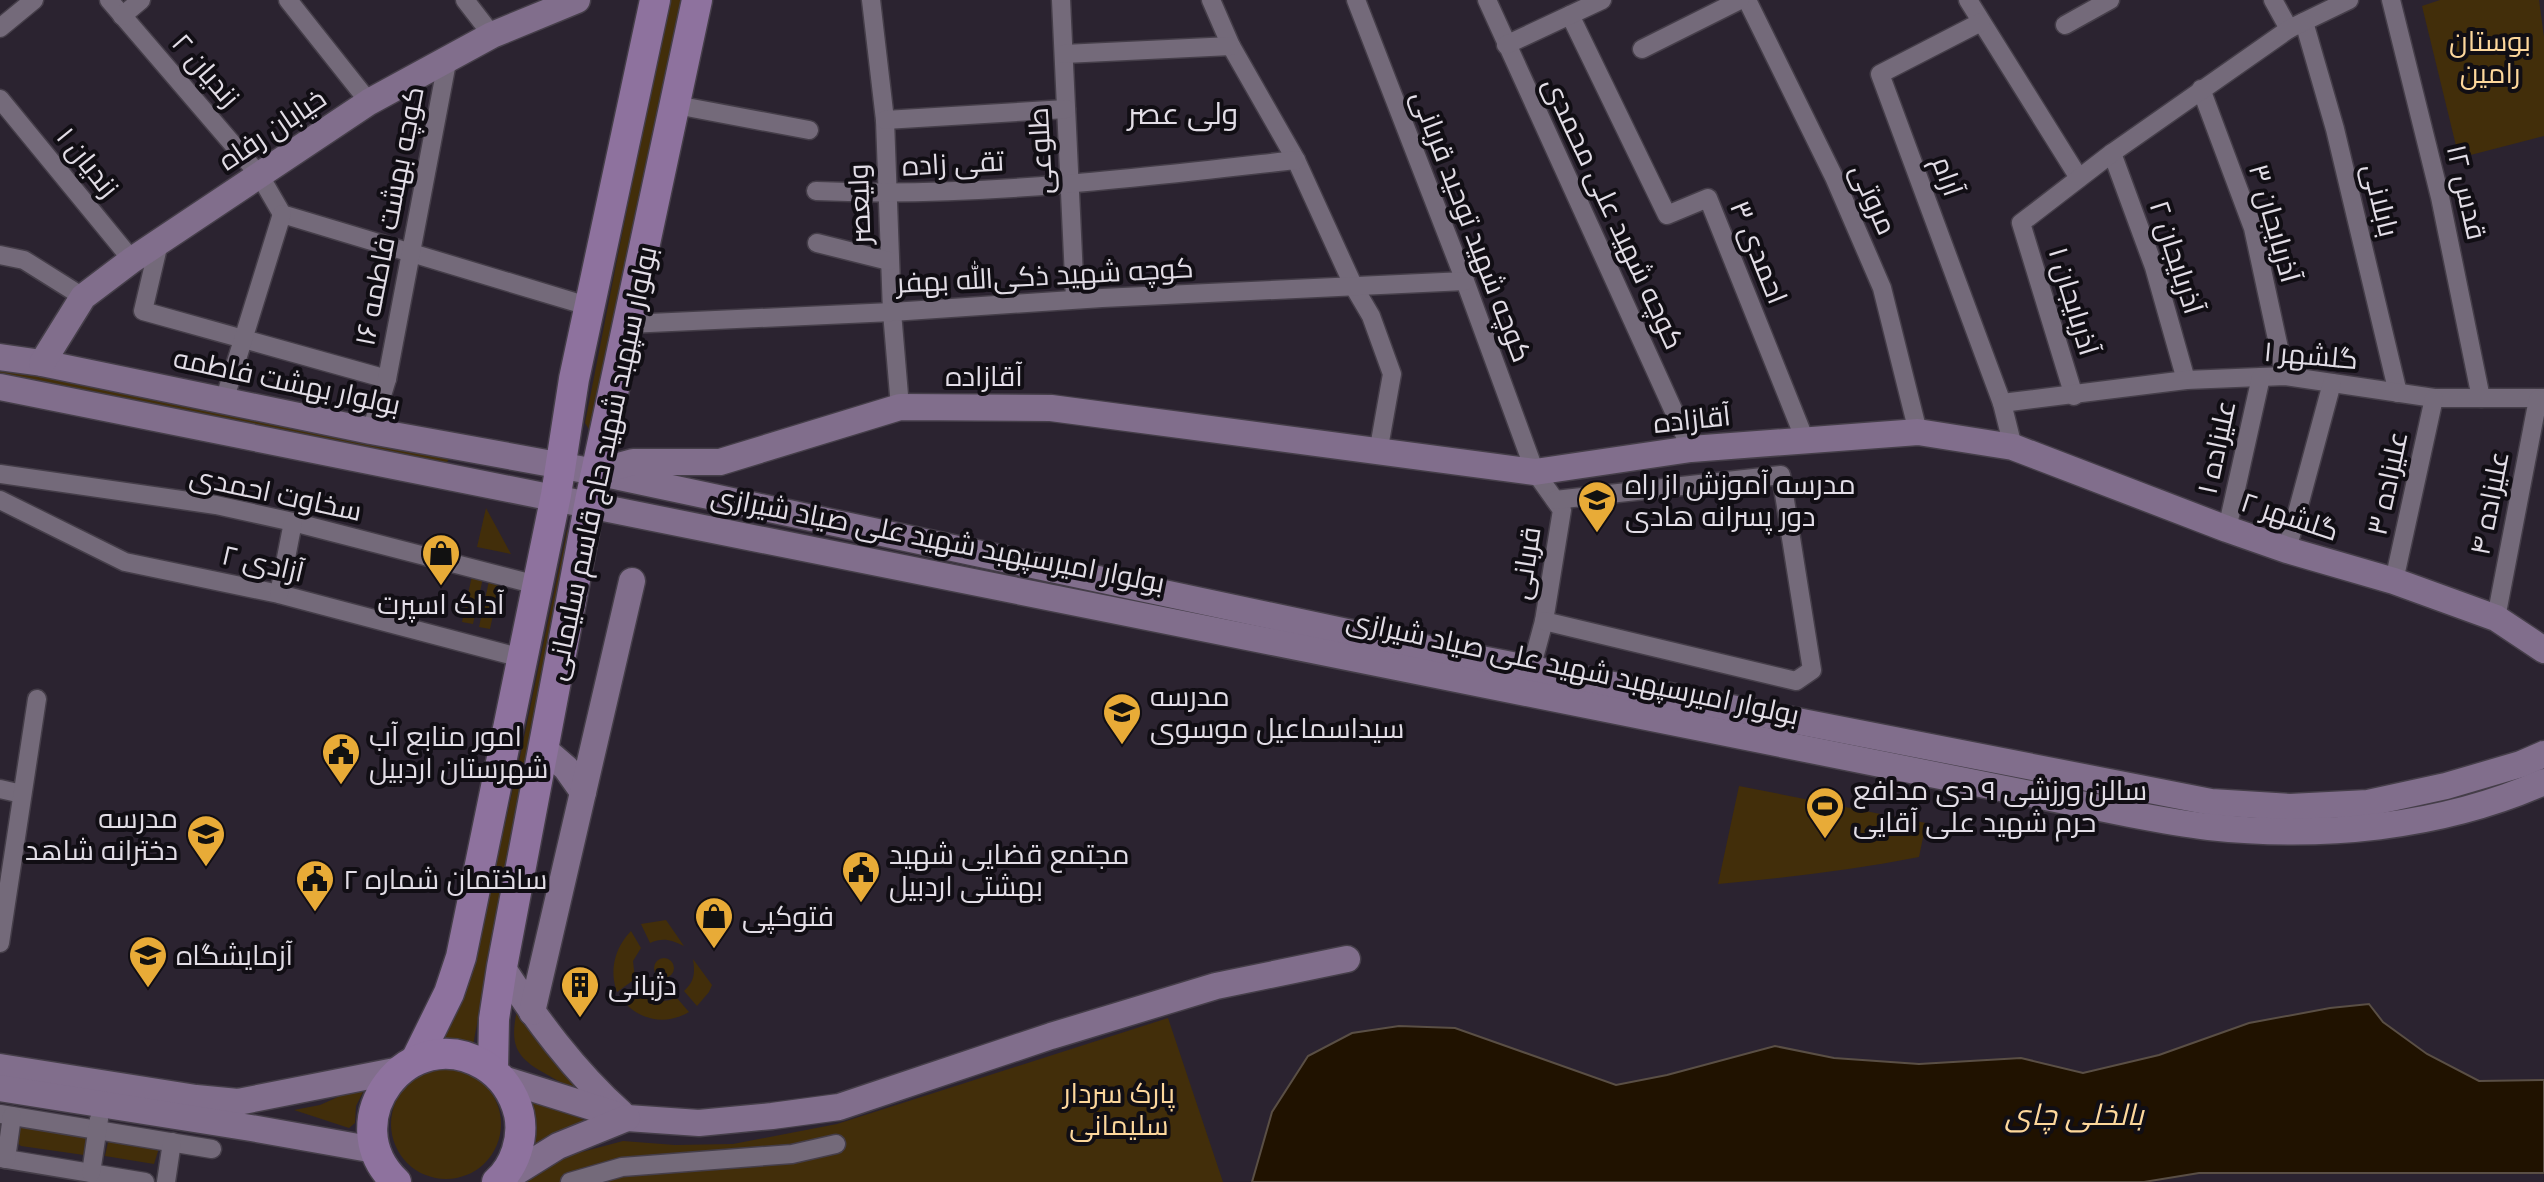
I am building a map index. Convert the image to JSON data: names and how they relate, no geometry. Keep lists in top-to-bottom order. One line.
{"streets":{"main road":["خیابان رفاه","آقازاده","بولوار بهشت فاطمه","بولوار سپهبد شهید حاج قاسم سلیمانی","گلشهر ۲","بولوار امیرسپهبد شهید علی صیاد شیرازی"],"street":["زندیان ۲","طلوعی","زندیان ۱","تقی زاده","آرام","قدس ۱۲","مروتی","بابلانی","ولیعصر","کوچه شهید علی محمدی","کوچه بهشت فاطمه ۱۶","آذربایجان ۳","کوچه شهید توحید قربانی","احمدی ۳","آذربایجان ۲","کوچه شهید ذکی‌الله بهفر","آذربایجان ۱","گلشهر ۱","علیزاده ۱","علیزاده ۳","سخاوت احمدی","علیزاده ۴","آزادی ۲","قربانی"]},"crossings":[["زندیان ۲","خیابان رفاه"],["خیابان رفاه","زندیان ۱"],["خیابان رفاه","کوچه بهشت فاطمه ۱۶"],["خیابان رفاه","بولوار بهشت فاطمه"],["طلوعی","تقی زاده"],["طلوعی","کوچه شهید ذکی‌الله بهفر"],["تقی زاده","ولیعصر"],["آرام","گلشهر ۱"],["قدس ۱۲","گلشهر ۱"],["مروتی","آقازاده"],["بابلانی","گلشهر ۱"],["ولیعصر","کوچه شهید ذکی‌الله بهفر"],["ولیعصر","آقازاده"],["کوچه شهید علی محمدی","آقازاده"],["کوچه بهشت فاطمه ۱۶","بولوار بهشت فاطمه"],["آذربایجان ۳","گلشهر ۱"],["کوچه شهید توحید قربانی","کوچه شهید ذکی‌الله بهفر"],["کوچه شهید توحید قربانی","آقازاده"],["کوچه شهید توحید قربانی","قربانی"],["احمدی ۳","آقازاده"],["آذربایجان ۲","گلشهر ۱"],["کوچه شهید ذکی‌الله بهفر","بولوار سپهبد شهید حاج قاسم سلیمانی"],["آذربایجان ۱","گلشهر ۱"],["گلشهر ۱","علیزاده ۱"],["گلشهر ۱","علیزاده ۳"],["گلشهر ۱","علیزاده ۴"],["آقازاده","بولوار سپهبد شهید حاج قاسم سلیمانی"],["آقازاده","گلشهر ۲"],["آقازاده","بولوار امیرسپهبد شهید علی صیاد شیرازی"],["آقازاده","قربانی"],["بولوار بهشت فاطمه","بولوار سپهبد شهید حاج قاسم سلیمانی"],["بولوار بهشت فاطمه","بولوار امیرسپهبد شهید علی صیاد شیرازی"],["علیزاده ۱","گلشهر ۲"],["بولوار سپهبد شهید حاج قاسم سلیمانی","سخاوت احمدی"],["بولوار سپهبد شهید حاج قاسم سلیمانی","بولوار امیرسپهبد شهید علی صیاد شیرازی"],["بولوار سپهبد شهید حاج قاسم سلیمانی","آزادی ۲"],["علیزاده ۳","گلشهر ۲"],["علیزاده ۴","گلشهر ۲"],["بولوار امیرسپهبد شهید علی صیاد شیرازی","قربانی"]],"districts":["ولی عصر"],"water":["بالخلی چای"],"parks":["بوستان رامین","پارک سردار سلیمانی"],"places":{"school or university":["مدرسه آموزش از راه دور پسرانه هادی","مدرسه سیداسماعیل موسوی","مدرسه دخترانه شاهد","آزمایشگاه"],"shop":["آداک اسپرت","فتوکپی"],"public building":["امور منابع آب شهرستان اردبیل","مجتمع قضایی شهید بهشتی اردبیل","ساختمان شماره ۲"],"sports":["سالن ورزشی ۹ دی مدافع حرم شهید علی آقایی"],"building":["دژبانی"]}}
